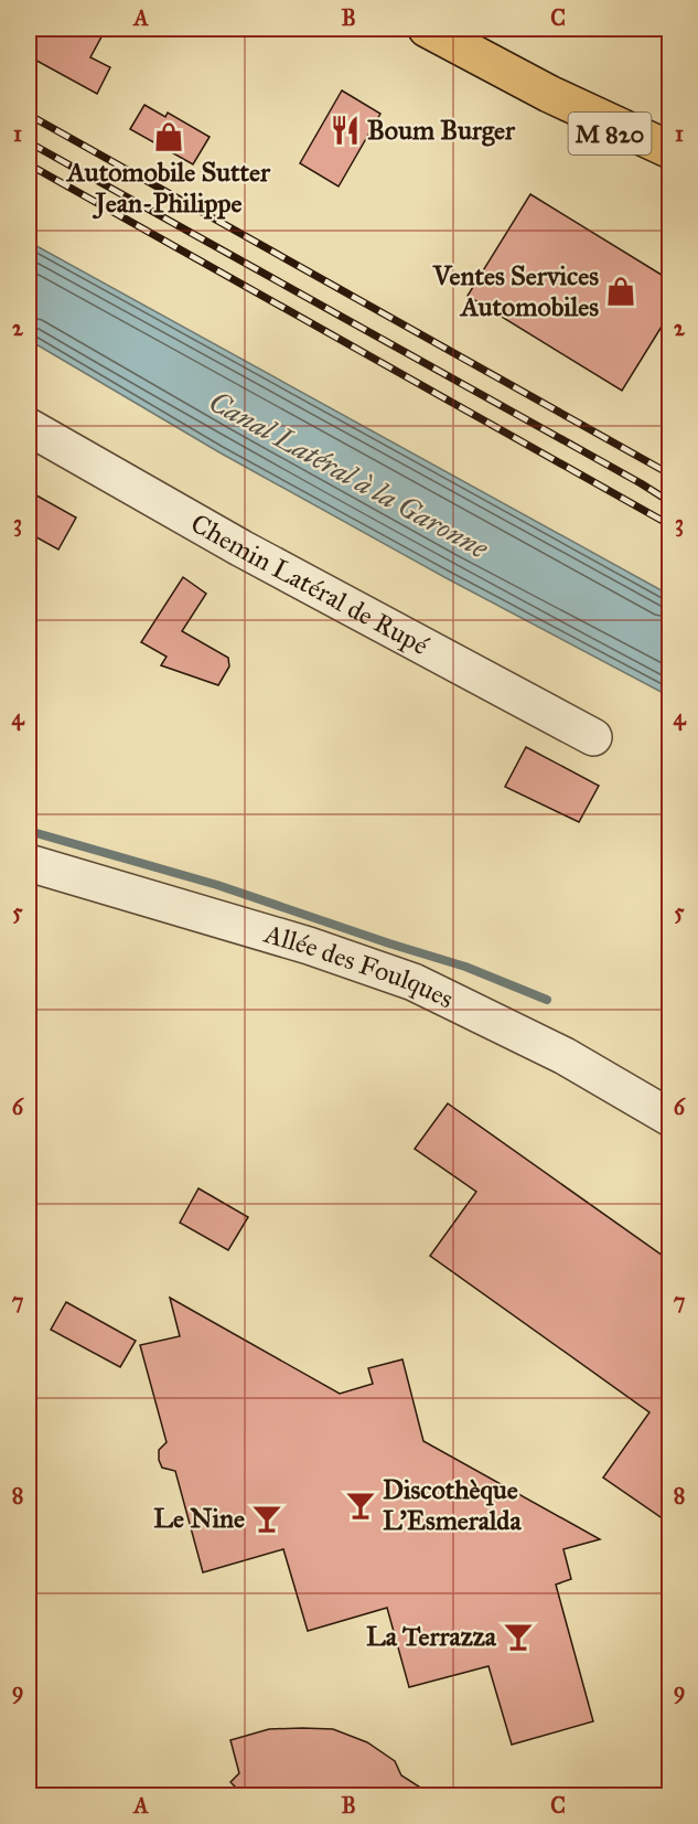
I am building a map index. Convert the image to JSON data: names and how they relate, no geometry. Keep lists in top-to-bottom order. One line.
{"streets":{"main road":["M 820"],"street":["Chemin Latéral de Rupé","Allée des Foulques"]},"water":["Canal Latéral à la Garonne"],"places":{"restaurant":["Boum Burger"],"shop":["Automobile Sutter Jean-Philippe","Ventes Services Automobiles"],"bar":["Discothèque L'Esmeralda","Le Nine","La Terrazza"]},"grid":{"columns":["A","B","C"],"rows":["1","2","3","4","5","6","7","8","9"]}}
